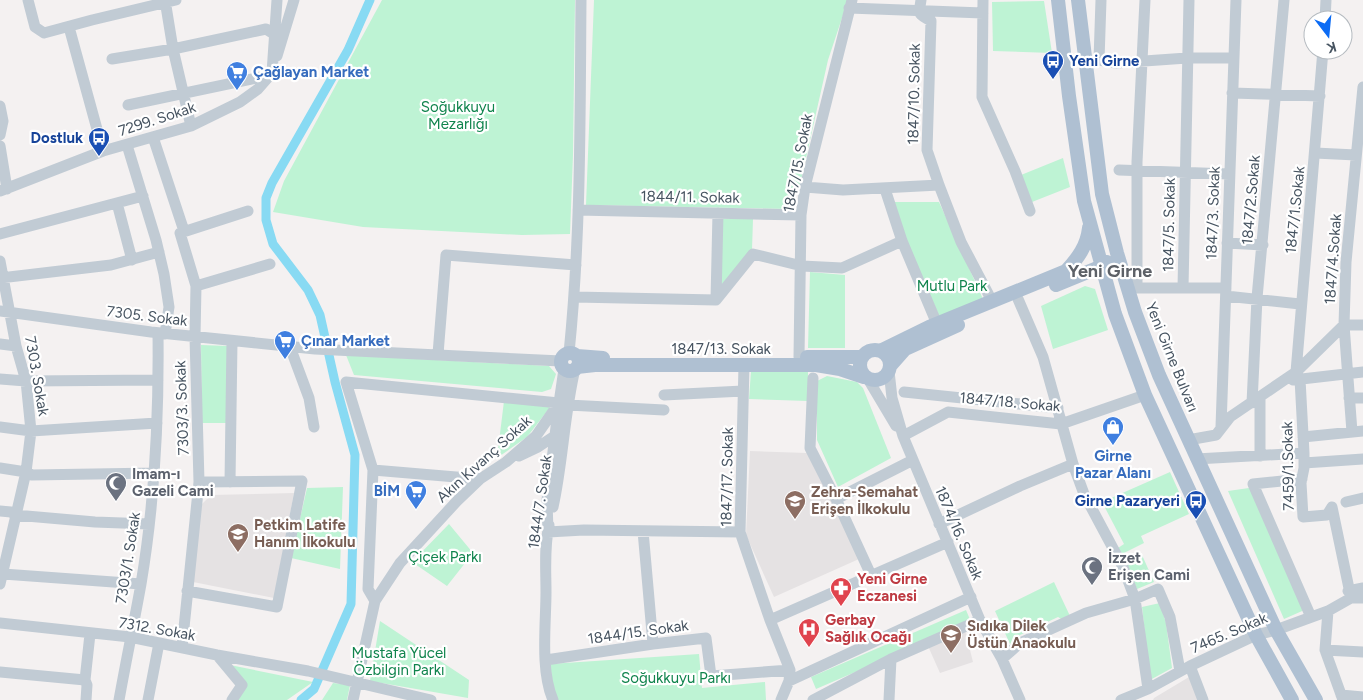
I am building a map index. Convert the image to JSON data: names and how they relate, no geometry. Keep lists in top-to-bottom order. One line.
{"streets":{"main road":["1847/13. Sokak","Yeni Girne Bulvarı"],"street":["1847/10. Sokak","7299. Sokak","1847/15. Sokak","1844/11. Sokak","1847/2.Sokak","1847/1.Sokak","1847/3. Sokak","1847/5. Sokak","1847/4.Sokak","7305. Sokak","7303. Sokak","1847/18. Sokak","7303/3. Sokak","Akın Kıvanç Sokak","7459/1.Sokak","1847/17. Sokak","1844/7. Sokak","1874/16. Sokak","7303/1. Sokak","7312. Sokak","1844/15. Sokak","7465. Sokak"]},"crossings":[["1847/10. Sokak","1847/15. Sokak"],["7299. Sokak","7303/3. Sokak"],["7299. Sokak","7303/1. Sokak"],["1847/15. Sokak","1844/11. Sokak"],["1847/15. Sokak","1847/13. Sokak"],["1844/11. Sokak","Akın Kıvanç Sokak"],["1847/1.Sokak","7459/1.Sokak"],["7305. Sokak","1847/13. Sokak"],["7305. Sokak","7303. Sokak"],["7305. Sokak","7303/3. Sokak"],["7305. Sokak","Akın Kıvanç Sokak"],["7305. Sokak","7303/1. Sokak"],["1847/13. Sokak","Akın Kıvanç Sokak"],["1847/13. Sokak","1847/17. Sokak"],["1847/13. Sokak","1874/16. Sokak"],["Yeni Girne Bulvarı","7465. Sokak"],["1847/18. Sokak","1874/16. Sokak"],["7303/3. Sokak","7312. Sokak"],["Akın Kıvanç Sokak","1844/7. Sokak"],["Akın Kıvanç Sokak","7312. Sokak"],["7459/1.Sokak","7465. Sokak"],["1847/17. Sokak","1844/15. Sokak"],["1844/7. Sokak","1844/15. Sokak"],["7303/1. Sokak","7312. Sokak"]],"districts":["Yeni Girne"],"parks":["Soğukkuyu Mezarlığı","Mutlu Park","Çiçek Parkı","Mustafa Yücel Özbilgin Parkı","Soğukkuyu Parkı"],"places":{"bus stop":["Yeni Girne","Dostluk","Girne Pazaryeri"],"supermarket":["Çağlayan Market","Çınar Market","BİM"],"shop":["Girne Pazar Alanı"],"mosque":["Imam-ı Gazeli Cami","İzzet Erişen Cami"],"school or university":["Zehra-Semahat Erişen İlkokulu","Petkim Latife Hanım İlkokulu","Sıdıka Dilek Üstün Anaokulu"],"pharmacy":["Yeni Girne Eczanesi"],"hospital":["Gerbay Sağlık Ocağı"]},"north":"bottom"}
